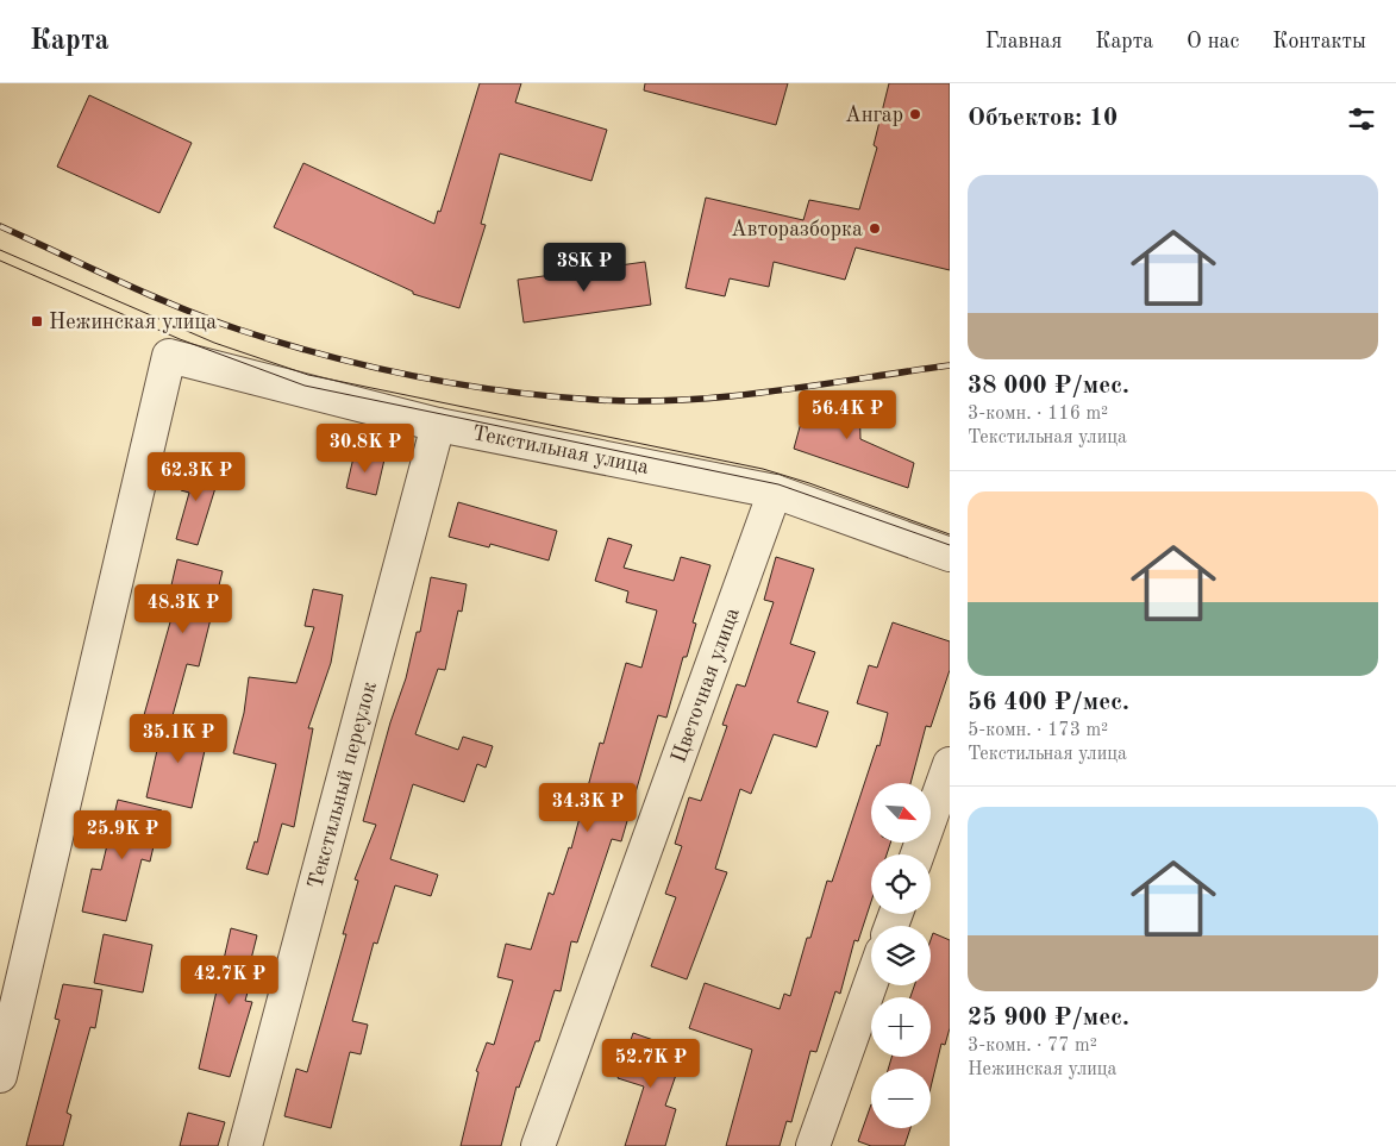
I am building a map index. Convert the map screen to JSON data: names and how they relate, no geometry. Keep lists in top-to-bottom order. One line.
{"streets":{"street":["Текстильная улица","Цветочная улица","Текстильный переулок"]},"crossings":[["Текстильная улица","Цветочная улица"],["Текстильная улица","Текстильный переулок"]],"places":{"other":["Ангар","Авторазборка"],"transit":["Нежинская улица"]},"north":"bottom right","page":{"header":"Карта","nav":["Главная","Карта","О нас","Контакты"],"heading":"Объектов: 10","list":[{"name":"38 000 ₽/мес.","note":"3-комн. · 116 m² · Текстильная улица"},{"name":"56 400 ₽/мес.","note":"5-комн. · 173 m² · Текстильная улица"},{"name":"25 900 ₽/мес.","note":"3-комн. · 77 m² · Нежинская улица"}],"price":["38K ₽","56.4K ₽","30.8K ₽","62.3K ₽","48.3K ₽","35.1K ₽","34.3K ₽","25.9K ₽","42.7K ₽","52.7K ₽"],"map_buttons":["+","−"]}}
